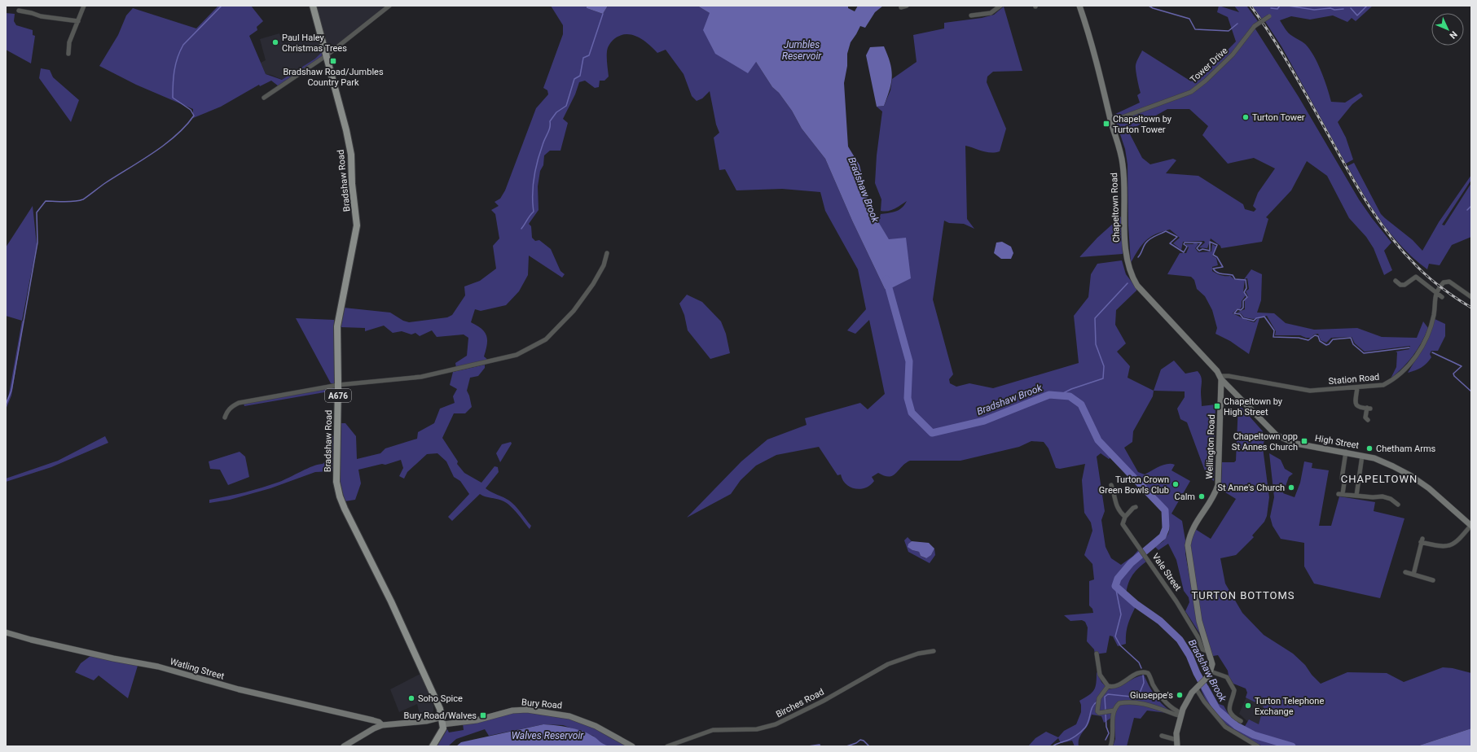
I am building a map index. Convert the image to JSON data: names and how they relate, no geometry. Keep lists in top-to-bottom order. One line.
{"streets":{"main road":["Bradshaw Road","A676"],"street":["Tower Drive","Chapeltown Road","Station Road","High Street","Wellington Road","Vale Street","Watling Street","Birches Road","Bury Road"]},"crossings":[["Tower Drive","Chapeltown Road"],["Bradshaw Road","Bury Road"],["Chapeltown Road","Station Road"],["Chapeltown Road","High Street"],["Chapeltown Road","Wellington Road"],["Station Road","High Street"],["Station Road","Wellington Road"],["High Street","Wellington Road"],["Wellington Road","Vale Street"],["Watling Street","Bury Road"]],"districts":["CHAPELTOWN","TURTON BOTTOMS"],"water":["Jumbles Reservoir","Bradshaw Brook","Walves Reservoir"],"places":{"other":["Paul Haley Christmas Trees","Turton Tower","Chetham Arms","Turton Crown Green Bowls Club","St Anne's Church","Calm","Giuseppe's","Soho Spice","Turton Telephone Exchange"],"transit":["Bradshaw Road/Jumbles Country Park","Chapeltown by Turton Tower","Chapeltown by High Street","Chapeltown opp St Annes Church","Bury Road/Walves"]},"north":"bottom right"}
